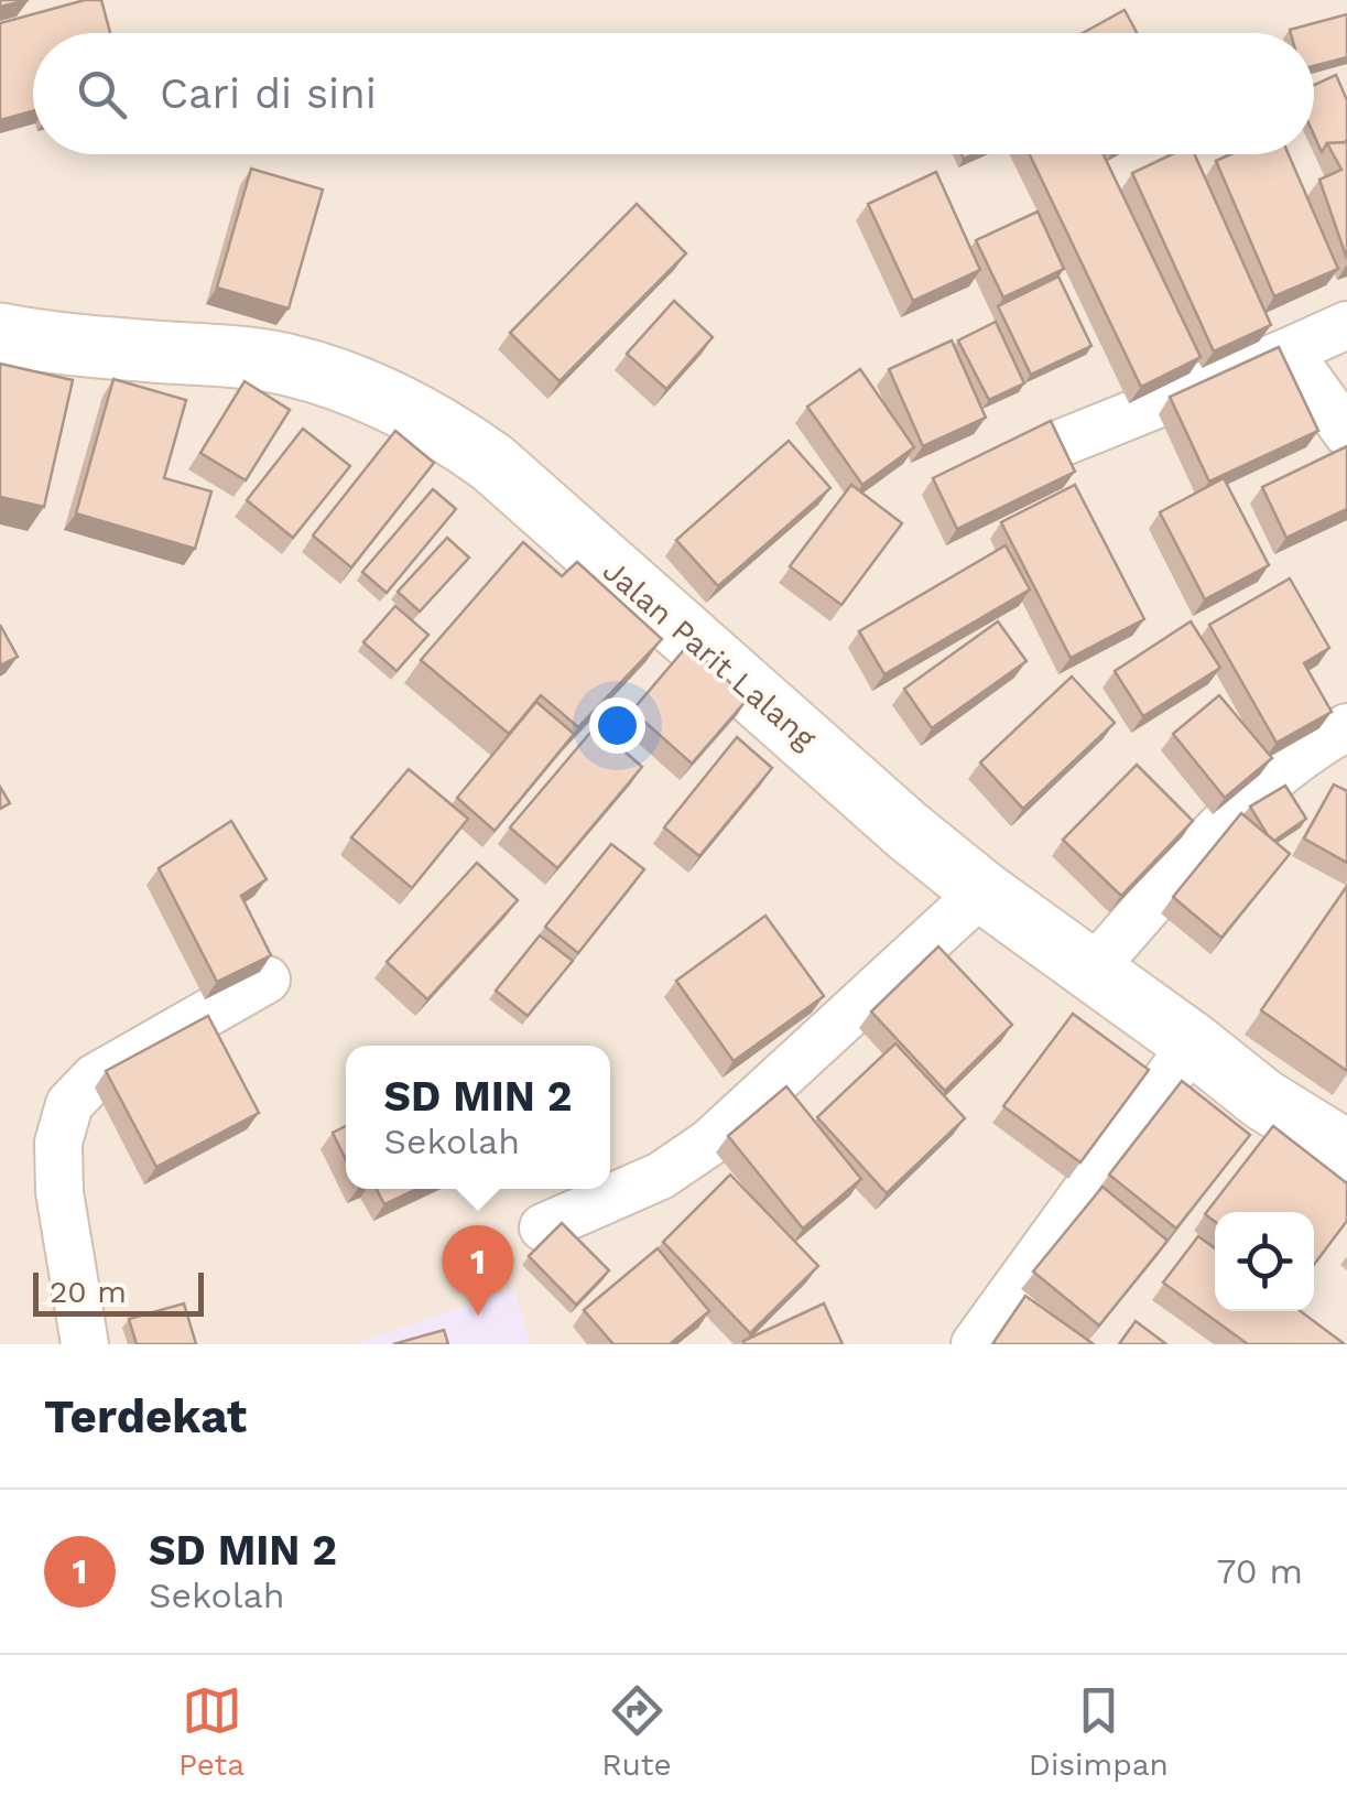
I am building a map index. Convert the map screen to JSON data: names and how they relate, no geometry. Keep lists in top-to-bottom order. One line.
{"streets":{"street":["Jalan Parit Lalang"]},"scale_bar":"20 m","page":{"search":"Cari di sini","popup":["SD MIN 2","Sekolah"],"pins":"1","scale":"20 m","heading":"Terdekat","list":[{"mark":"1","name":"SD MIN 2","note":"Sekolah","value":"70 m"}],"nav":["Peta","Rute","Disimpan"]}}
